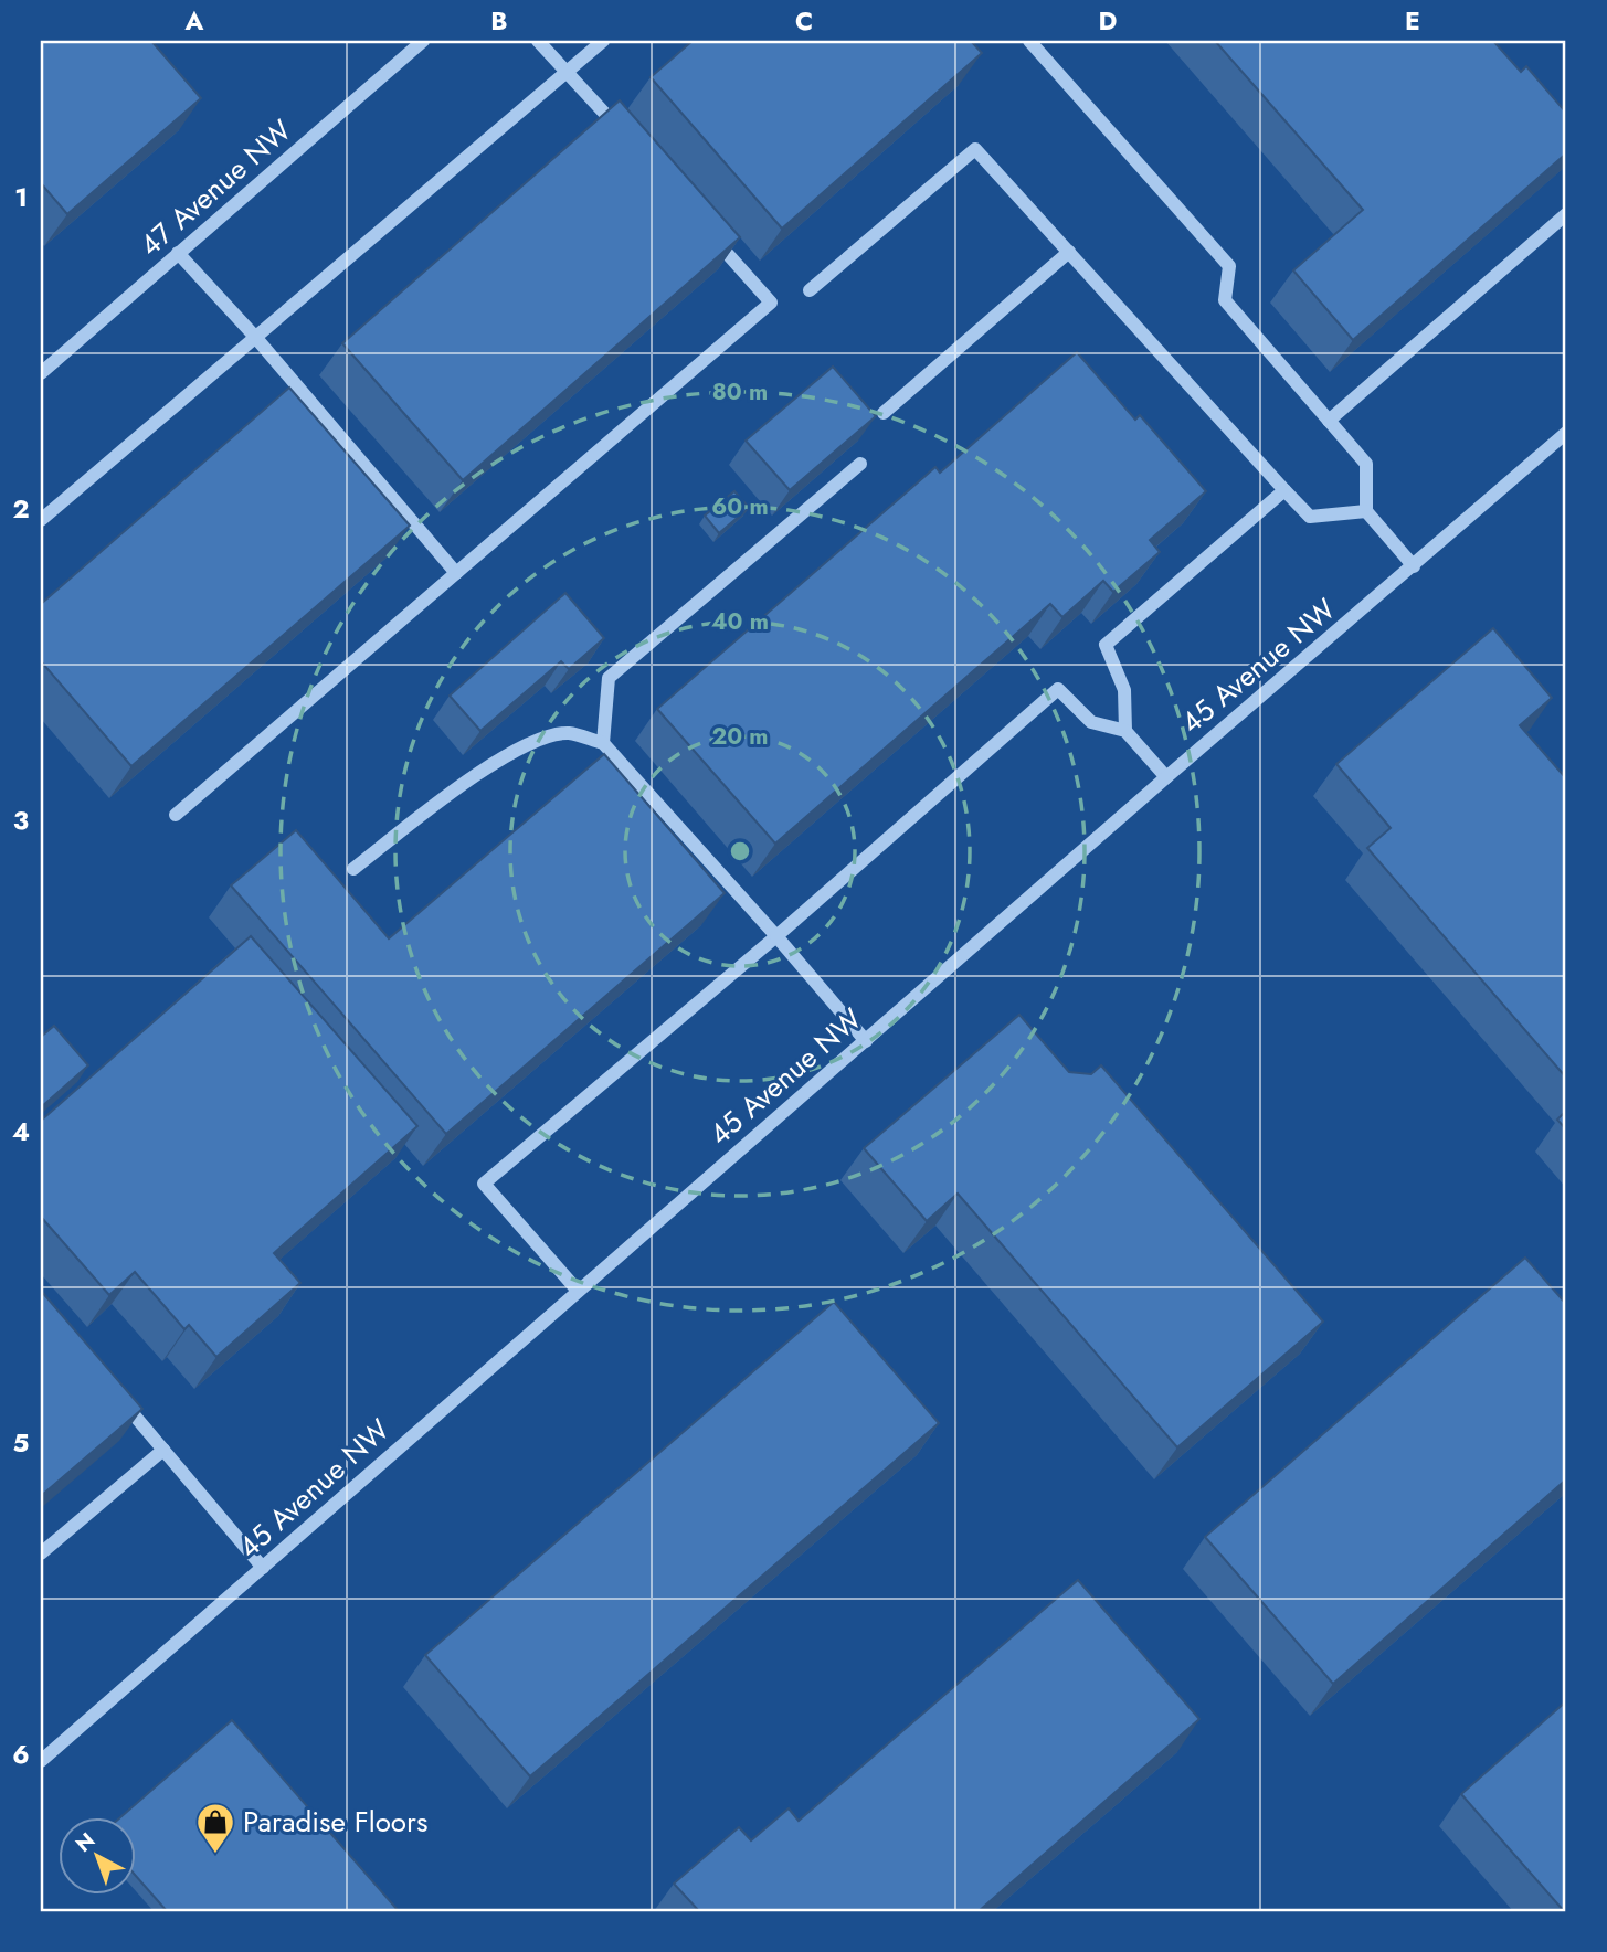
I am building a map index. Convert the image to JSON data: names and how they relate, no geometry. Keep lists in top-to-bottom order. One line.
{"streets":{"street":["47 Avenue NW","45 Avenue NW"]},"places":{"shop":["Paradise Floors"]},"north":"top left","grid":{"columns":["A","B","C","D","E"],"rows":["1","2","3","4","5","6"]},"rings":["80 m","60 m","40 m","20 m"]}
